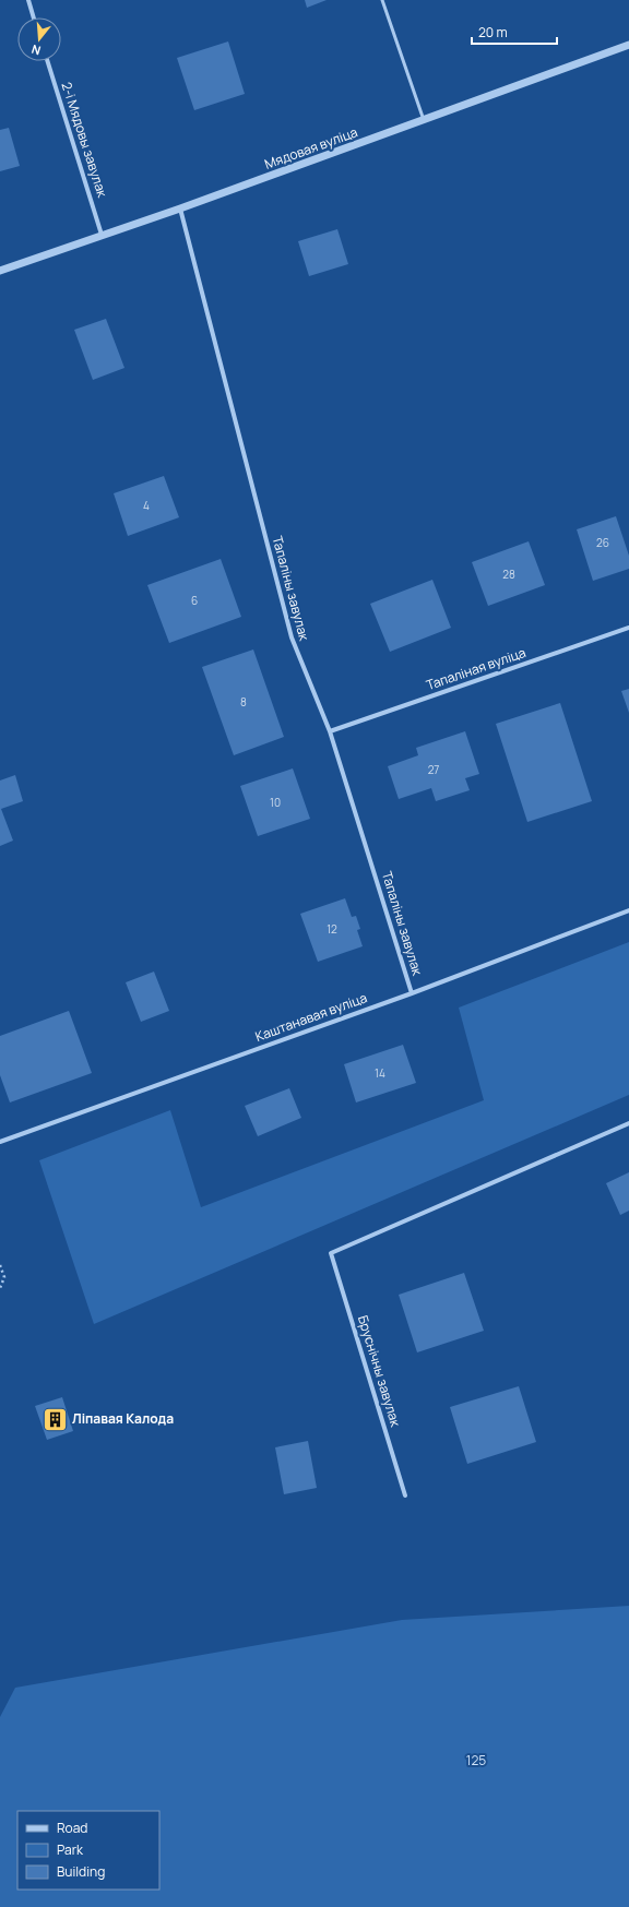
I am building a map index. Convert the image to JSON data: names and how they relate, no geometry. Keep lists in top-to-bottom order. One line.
{"streets":{"street":["2-і Мядовы завулак","Мядовая вуліца","Тапаліны завулак","Тапаліная вуліца","Каштанавая вуліца","Бруснічны завулак"]},"crossings":[["2-і Мядовы завулак","Мядовая вуліца"],["Мядовая вуліца","Тапаліны завулак"],["Тапаліны завулак","Тапаліная вуліца"],["Тапаліны завулак","Каштанавая вуліца"]],"parks":["125"],"places":{"building":["Ліпавая Калода"]},"house_numbers":["4","26","28","6","8","27","10","12","14"],"legend":["Road","Park","Building"],"scale_bar":"20 m","north":"bottom"}
